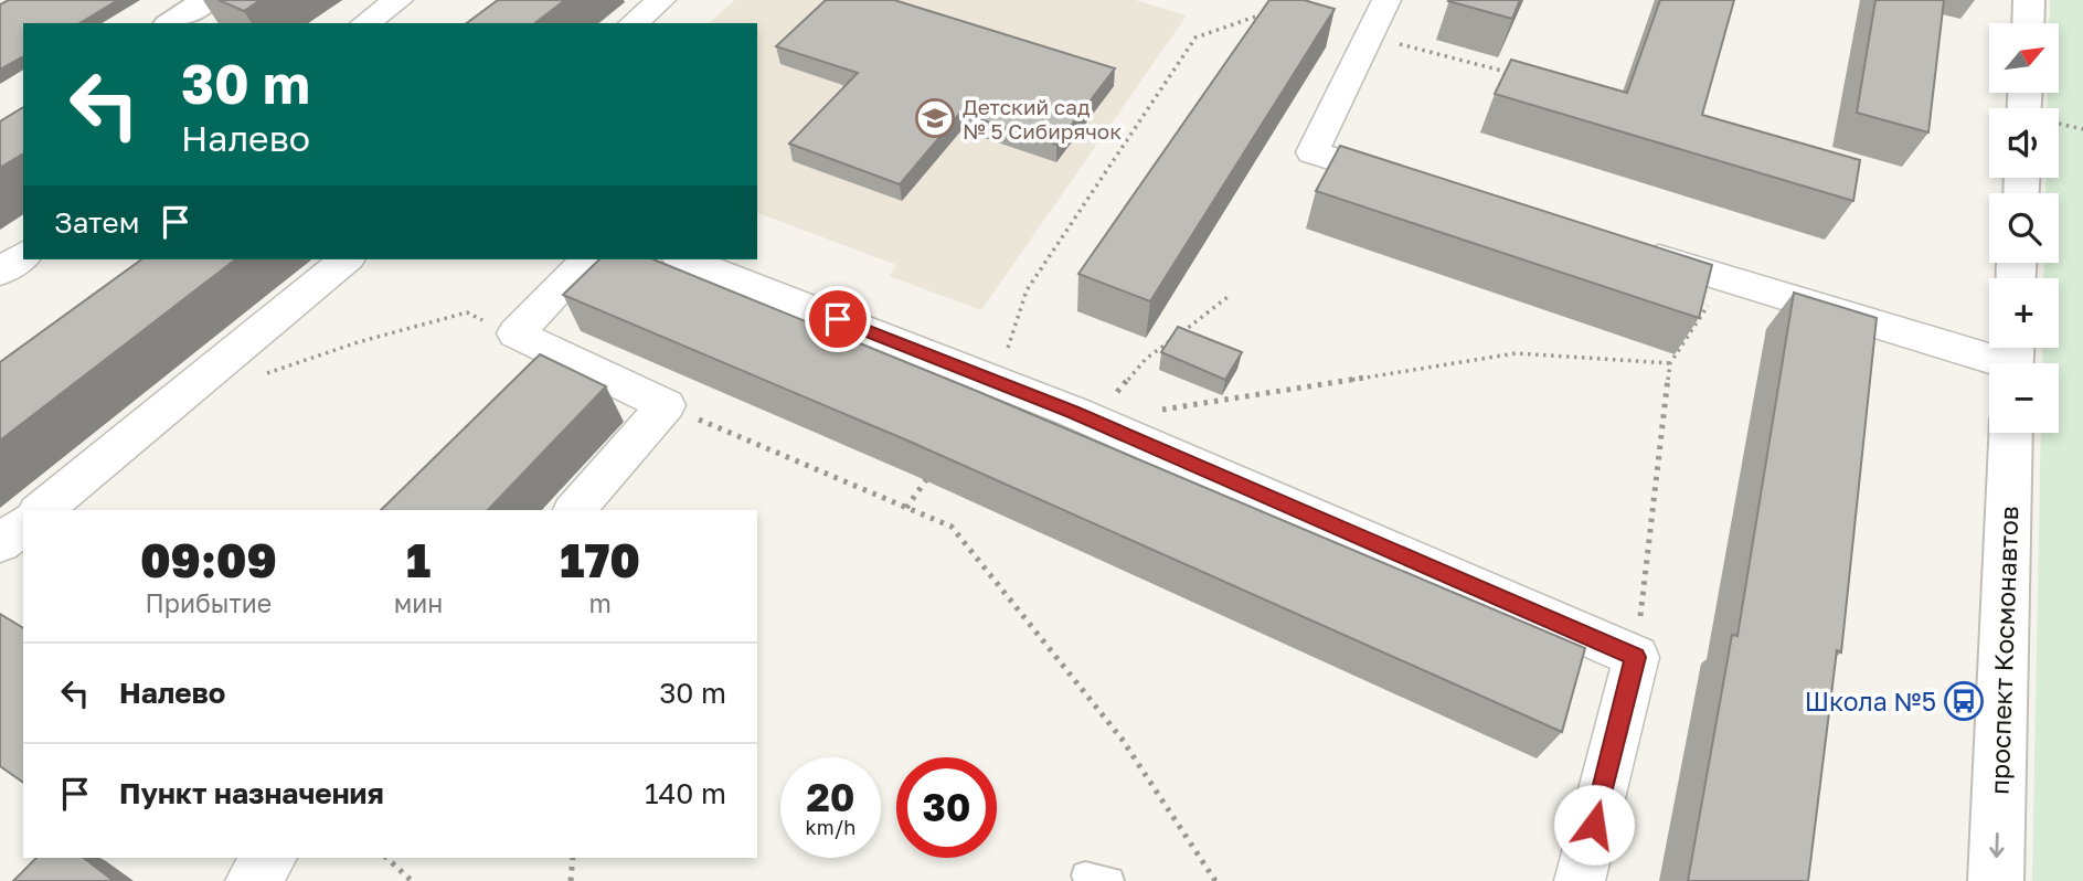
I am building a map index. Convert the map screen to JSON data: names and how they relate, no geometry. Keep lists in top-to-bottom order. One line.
{"streets":{"main road":["проспект Космонавтов"]},"one_way":["проспект Космонавтов"],"places":{"school or university":["Детский сад № 5 Сибирячок"],"bus stop":["Школа №5"]},"north":"top right","page":{"map_buttons":["+","−"],"turn":["30 m","Налево"],"then":"Затем","eta":["09:09","Прибытие","1","мин","170","m"],"list":[{"name":"Налево","value":"30 m"},{"name":"Пункт назначения","value":"140 m"}],"speed":"20 km/h","limit":"30"}}
